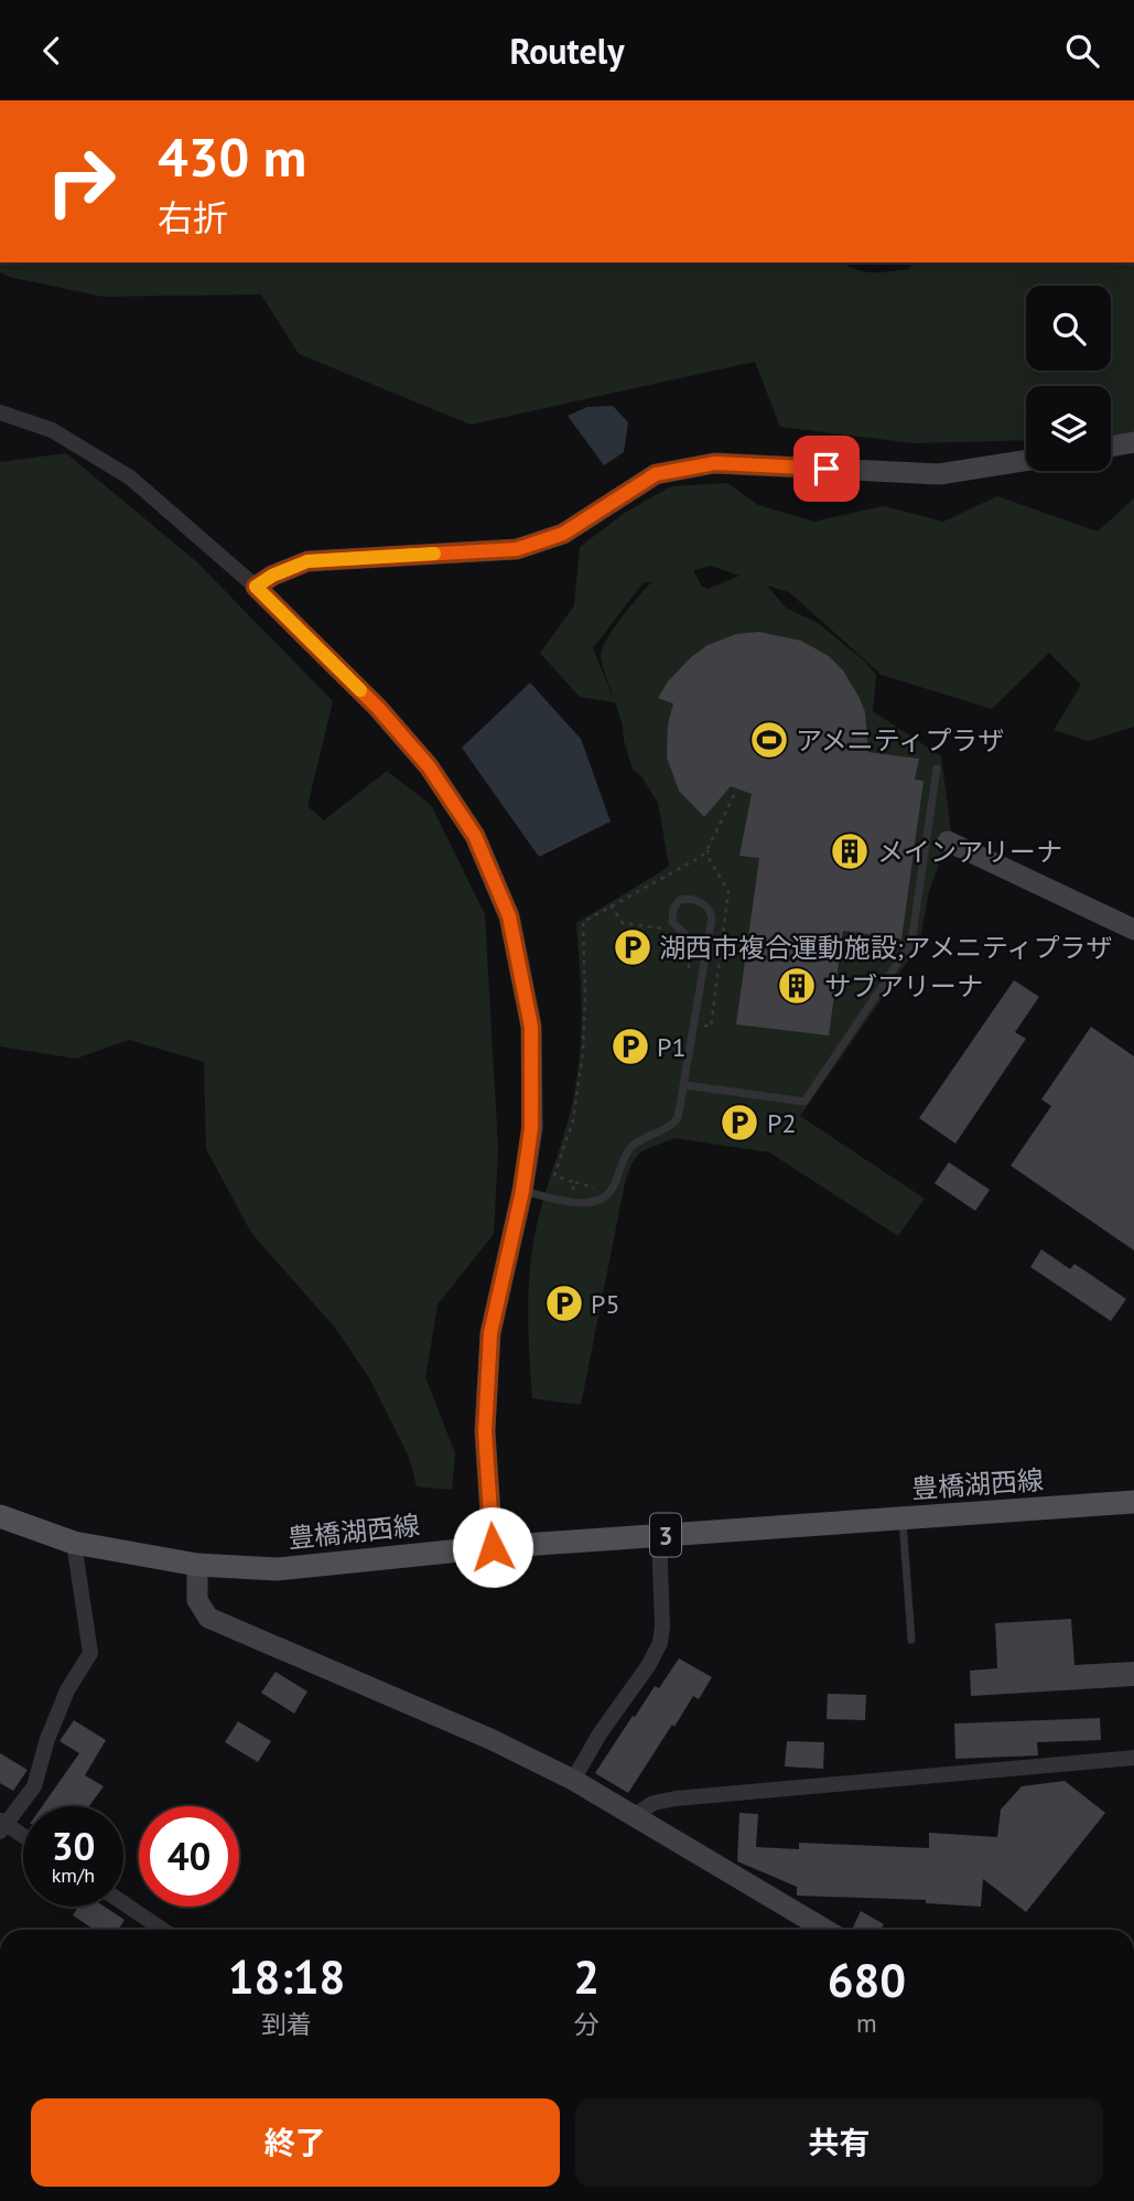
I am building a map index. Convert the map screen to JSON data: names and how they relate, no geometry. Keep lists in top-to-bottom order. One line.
{"streets":{"main road":["豊橋湖西線","3"]},"places":{"sports":["アメニティプラザ"],"building":["メインアリーナ","サブアリーナ"],"parking":["湖西市複合運動施設;アメニティプラザ","P1","P2","P5"]},"page":{"header":"Routely","turn":["430 m","右折"],"speed":"30 km/h","limit":"40","eta":["18:18","到着","2","分","680","m"],"buttons":["終了","共有"]}}
